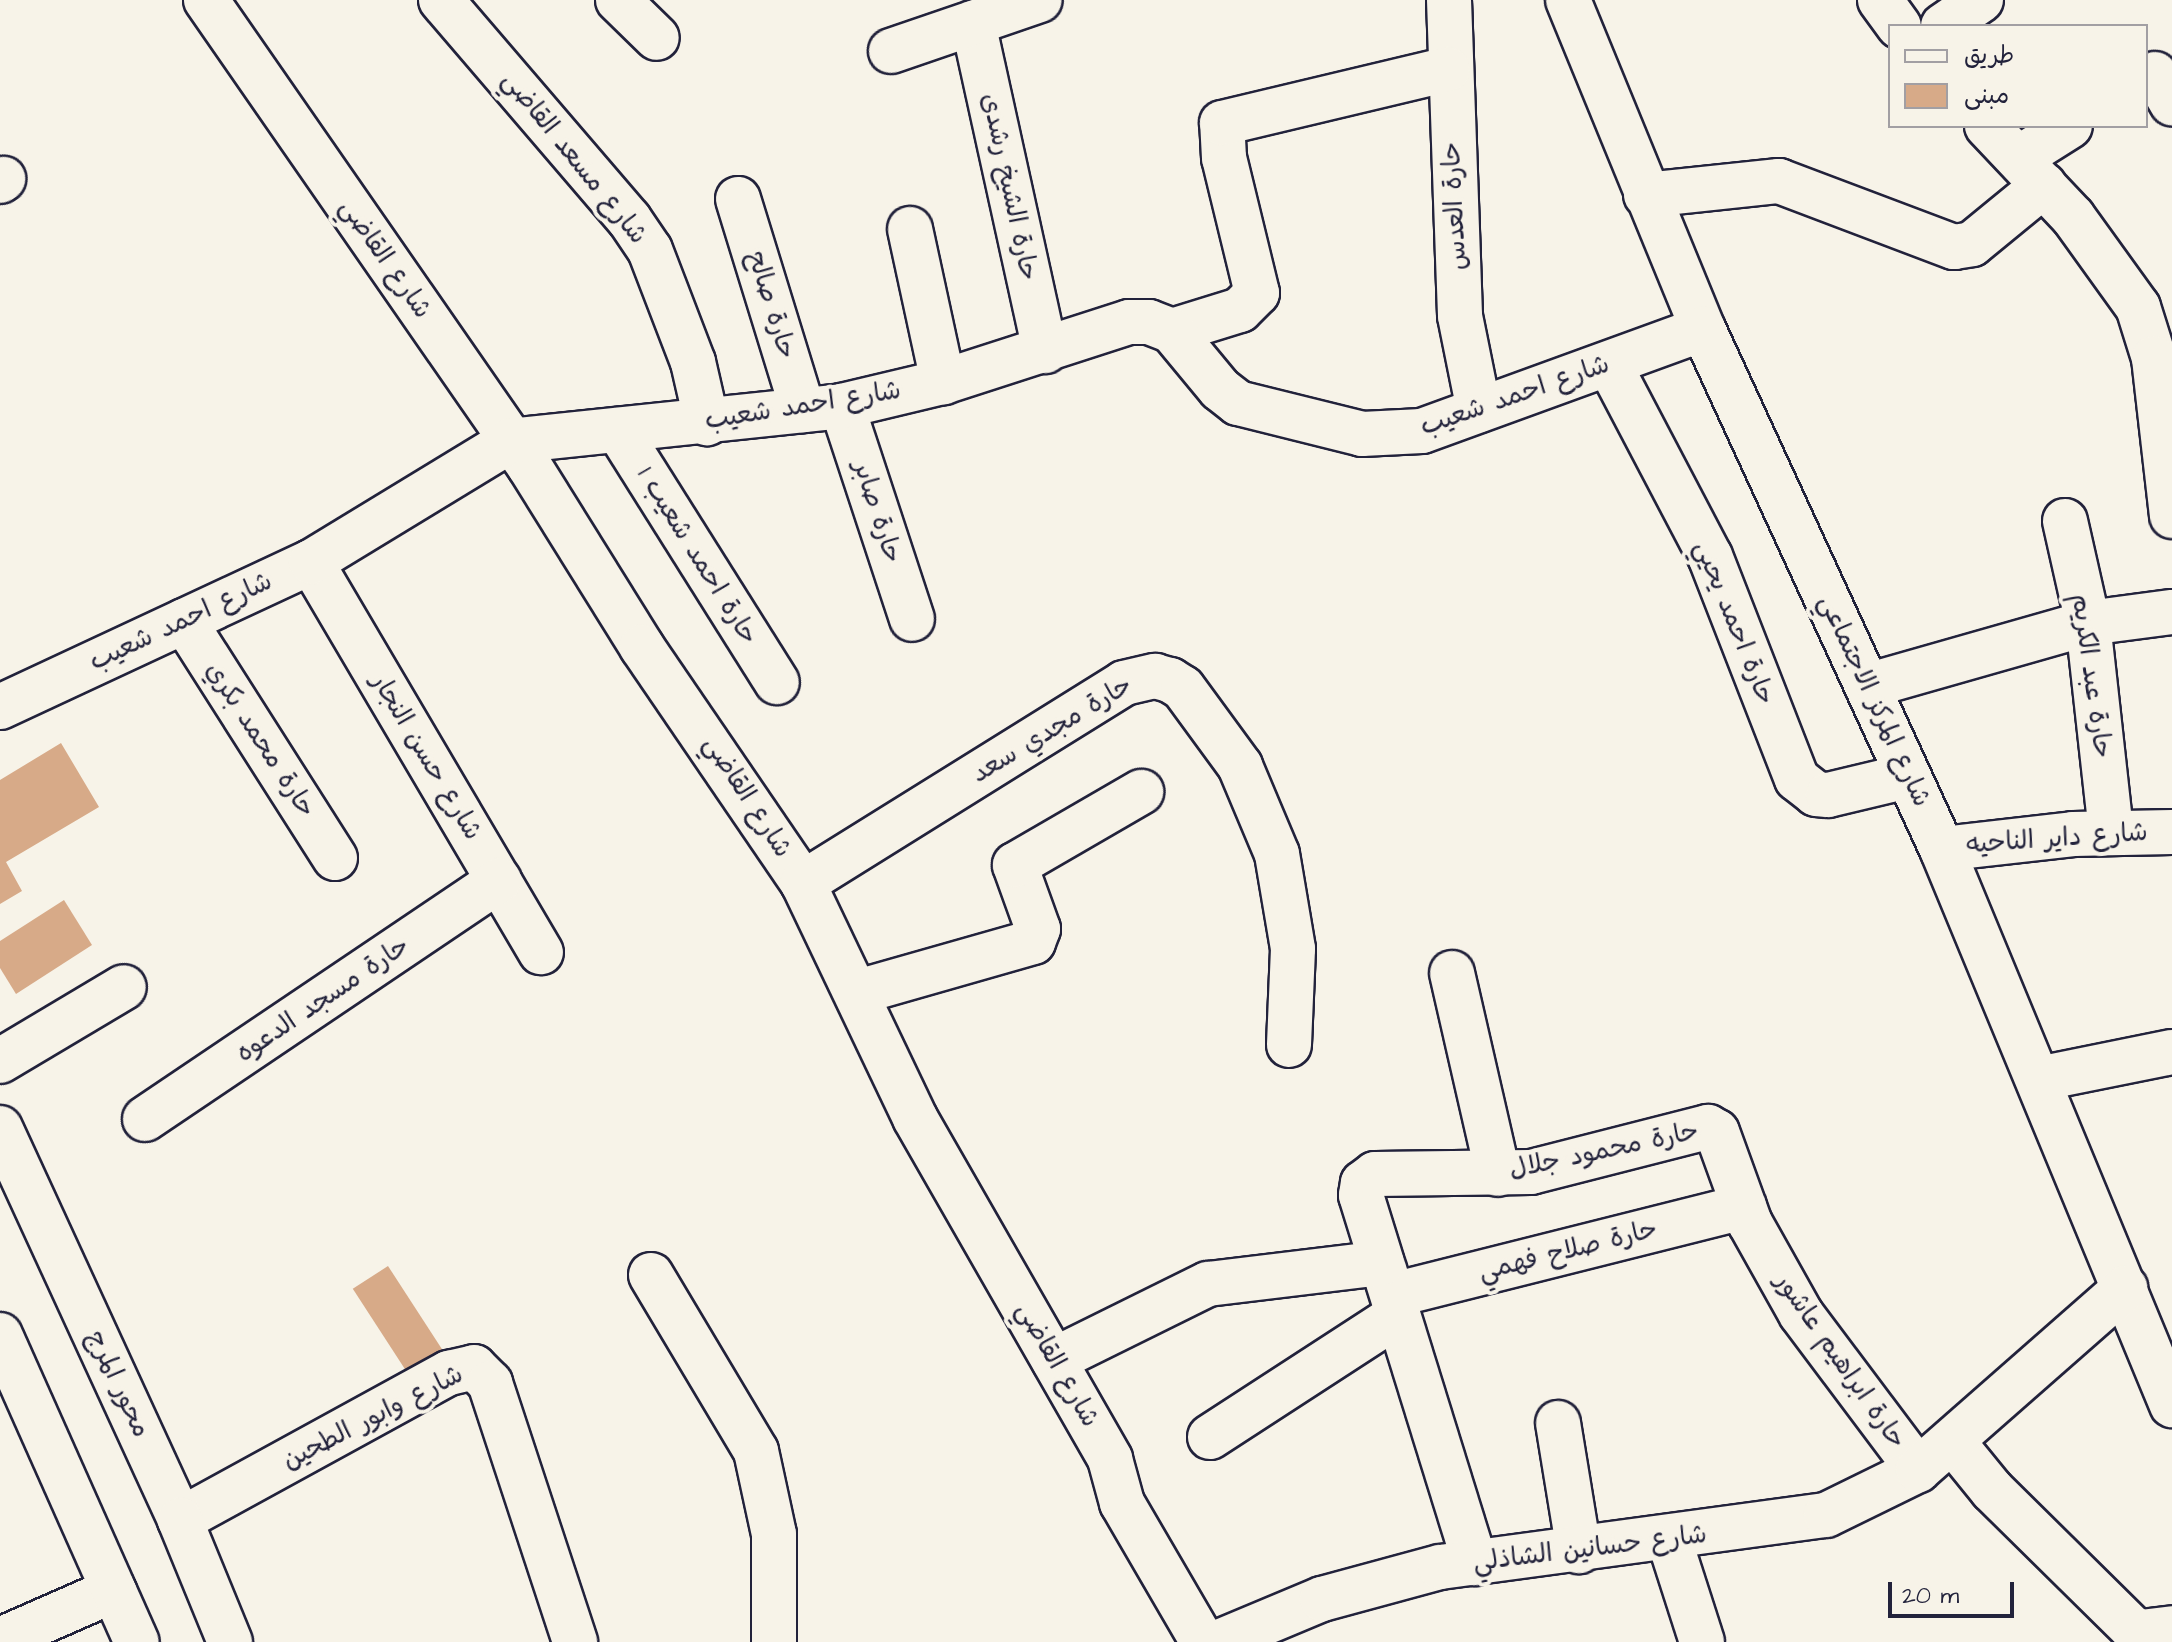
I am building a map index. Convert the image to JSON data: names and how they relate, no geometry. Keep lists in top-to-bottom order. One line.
{"streets":{"street":["شارع مسعد القاضي","حارة الشيخ رشدى","حارة العدس","شارع القاضي","حارة صالح","شارع احمد شعيب","حارة صابر","حارة احمد شعيب 1","حارة احمد يحيي","حارة عبد الكريم","شارع المركز الاجتماعي","حارة مجدي سعد","حارة محمد بكري","شارع حسن النجار","شارع داير الناحيه","حارة مسجد الدعوه","حارة محمود جلال","حارة صلاح فهمي","حارة ابراهيم عاشور","محور المرج","شارع وابور الطحين","شارع حسانين الشاذلي"]},"crossings":[["شارع مسعد القاضي","شارع احمد شعيب"],["حارة الشيخ رشدى","شارع احمد شعيب"],["حارة العدس","شارع احمد شعيب"],["شارع القاضي","شارع احمد شعيب"],["شارع القاضي","حارة مجدي سعد"],["حارة صالح","شارع احمد شعيب"],["حارة صالح","حارة صابر"],["شارع احمد شعيب","حارة صابر"],["شارع احمد شعيب","حارة احمد شعيب 1"],["شارع احمد شعيب","حارة احمد يحيي"],["شارع احمد شعيب","شارع المركز الاجتماعي"],["شارع احمد شعيب","حارة محمد بكري"],["شارع احمد شعيب","شارع حسن النجار"],["حارة احمد يحيي","شارع المركز الاجتماعي"],["حارة عبد الكريم","شارع داير الناحيه"],["شارع المركز الاجتماعي","شارع داير الناحيه"],["شارع المركز الاجتماعي","شارع حسانين الشاذلي"],["شارع حسن النجار","حارة مسجد الدعوه"],["حارة محمود جلال","حارة صلاح فهمي"],["حارة محمود جلال","حارة ابراهيم عاشور"],["حارة صلاح فهمي","حارة ابراهيم عاشور"],["حارة ابراهيم عاشور","شارع حسانين الشاذلي"],["محور المرج","شارع وابور الطحين"]],"legend":["طريق","مبنى"],"scale_bar":"20 m"}
